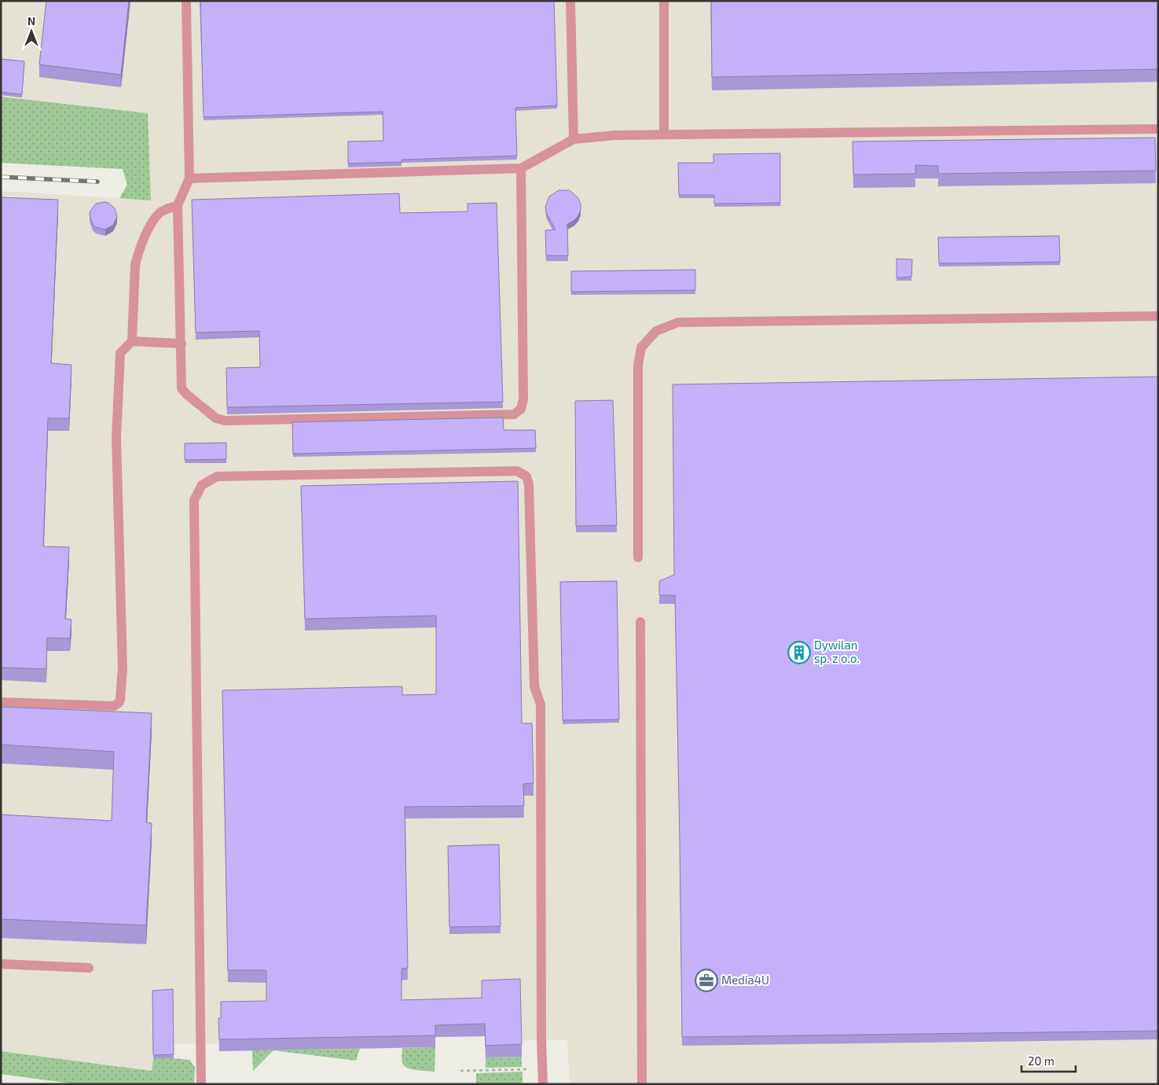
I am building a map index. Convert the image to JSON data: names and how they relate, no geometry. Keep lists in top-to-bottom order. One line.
{"places":{"building":["Dywilan sp. z o.o."],"office":["Media4U"]},"scale_bar":"20 m","north":"top"}
